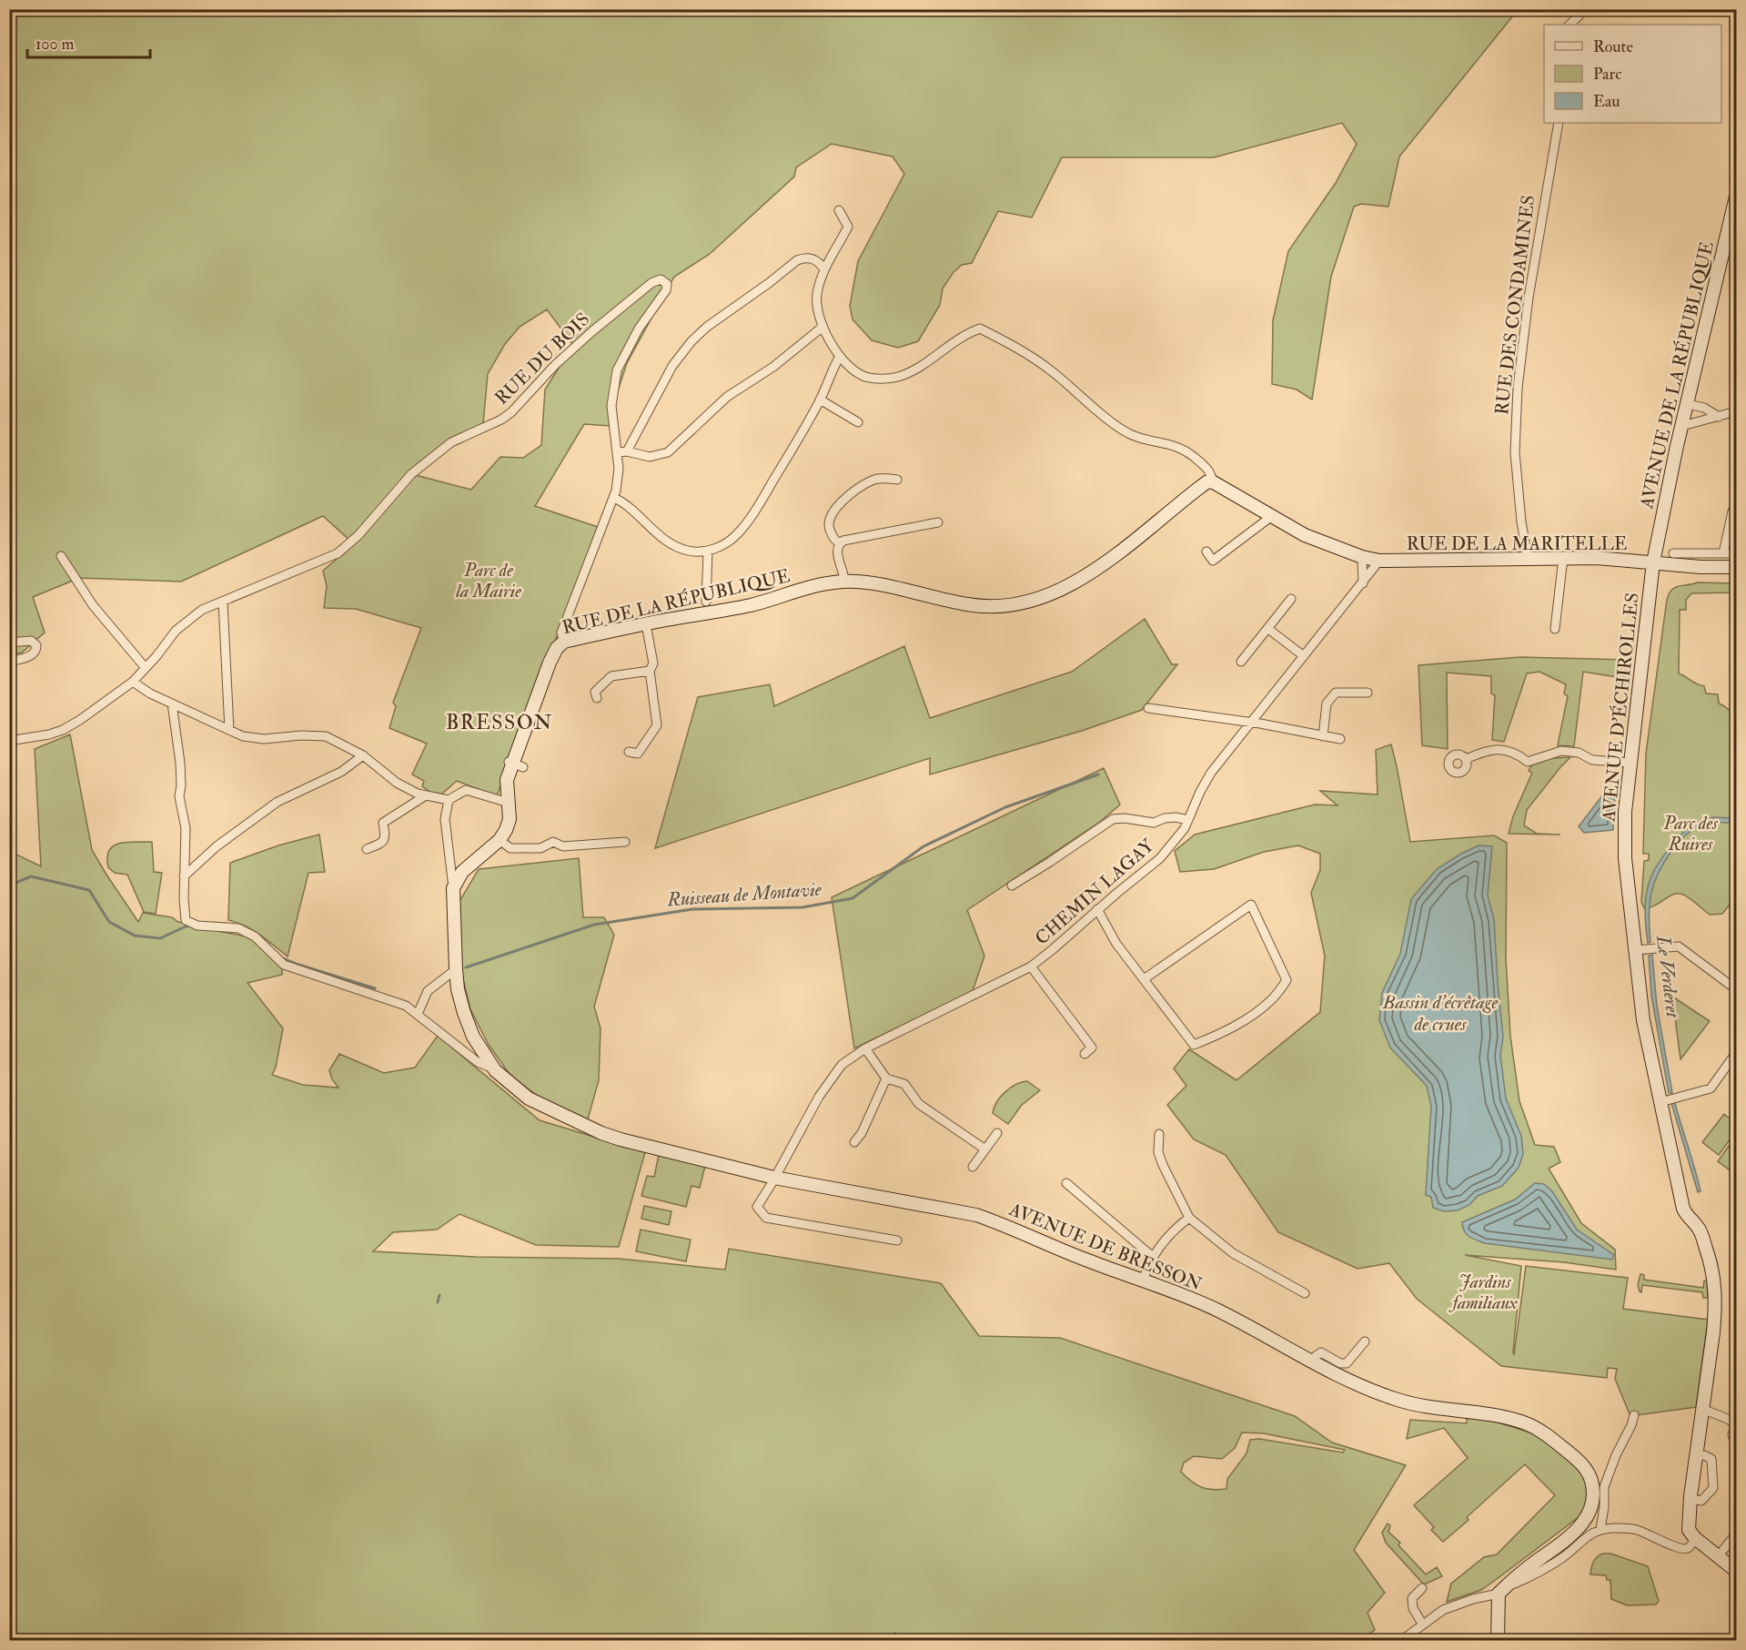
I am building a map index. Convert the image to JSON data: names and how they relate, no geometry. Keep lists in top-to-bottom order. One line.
{"streets":{"street":["RUE DES CONDAMINES","RUE DU BOIS","AVENUE DE LA RÉPUBLIQUE","RUE DE LA MARITELLE","RUE DE LA RÉPUBLIQUE","AVENUE D'ÉCHIROLLES","CHEMIN LAGAY","AVENUE DE BRESSON"]},"crossings":[["RUE DES CONDAMINES","RUE DE LA MARITELLE"],["RUE DU BOIS","RUE DE LA RÉPUBLIQUE"],["AVENUE DE LA RÉPUBLIQUE","RUE DE LA MARITELLE"],["AVENUE DE LA RÉPUBLIQUE","AVENUE D'ÉCHIROLLES"],["RUE DE LA MARITELLE","AVENUE D'ÉCHIROLLES"],["RUE DE LA MARITELLE","CHEMIN LAGAY"],["RUE DE LA RÉPUBLIQUE","AVENUE DE BRESSON"],["CHEMIN LAGAY","AVENUE DE BRESSON"]],"districts":["BRESSON"],"water":["Ruisseau de Montavie","Le Verderet","Bassin d'écrêtage de crues"],"parks":["Parc de la Mairie","Parc des Ruires","Jardins familiaux"],"legend":["Route","Parc","Eau"],"scale_bar":"100 m"}
